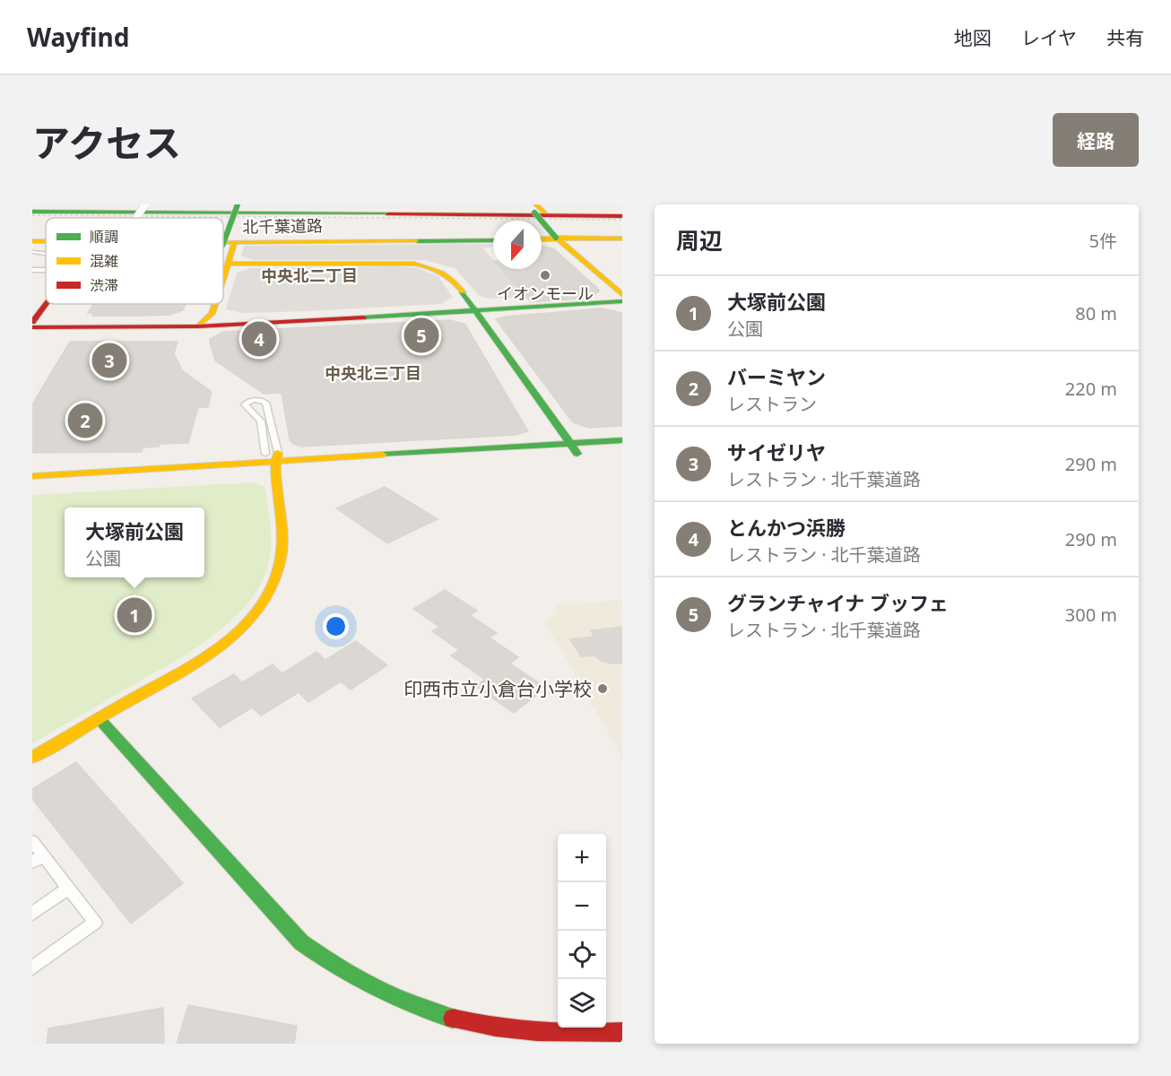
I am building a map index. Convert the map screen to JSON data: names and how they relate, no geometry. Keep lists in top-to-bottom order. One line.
{"streets":{"main road":["北千葉道路"]},"districts":["中央北二丁目","中央北三丁目"],"places":["イオンモール","印西市立小倉台小学校"],"legend":["順調","混雑","渋滞"],"north":"bottom","page":{"header":"Wayfind","nav":["地図","レイヤ","共有"],"title":"アクセス","buttons":"経路","heading":["周辺","5件"],"list":[{"mark":"1","name":"大塚前公園","note":"公園","value":"80 m"},{"mark":"2","name":"バーミヤン","note":"レストラン","value":"220 m"},{"mark":"3","name":"サイゼリヤ","note":"レストラン · 北千葉道路","value":"290 m"},{"mark":"4","name":"とんかつ浜勝","note":"レストラン · 北千葉道路","value":"290 m"},{"mark":"5","name":"グランチャイナ ブッフェ","note":"レストラン · 北千葉道路","value":"300 m"}],"pins":["5","4","3","2","1"],"popup":["大塚前公園","公園"],"map_buttons":["+","−"]}}
